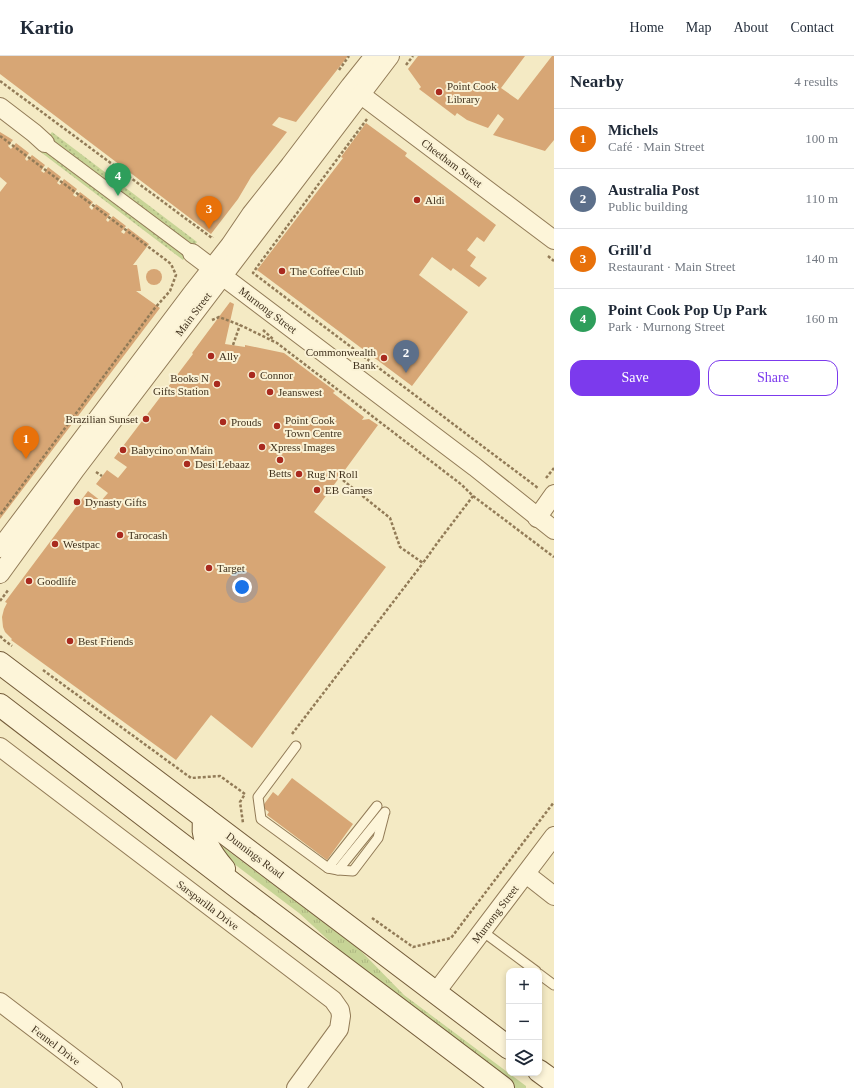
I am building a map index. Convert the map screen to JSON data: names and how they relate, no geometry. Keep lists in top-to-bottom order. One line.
{"streets":{"main road":["Dunnings Road"],"street":["Cheetham Street","Murnong Street","Main Street","Sarsparilla Drive","Fennel Drive"]},"crossings":[["Cheetham Street","Main Street"],["Murnong Street","Main Street"],["Murnong Street","Dunnings Road"]],"places":["Point Cook Library","Aldi","The Coffee Club","Ally","Commonwealth Bank","Connor","Books N Gifts Station","Jeanswest","Brazilian Sunset","Prouds","Point Cook Town Centre","Xpress Images","Babycino on Main","Betts","Desi Lebaaz","Rug N Roll","EB Games","Dynasty Gifts","Tarocash","Westpac","Target","Goodlife","Best Friends"],"page":{"header":"Kartio","nav":["Home","Map","About","Contact"],"heading":["Nearby","4 results"],"list":[{"mark":"1","name":"Michels","note":"Café · Main Street","value":"100 m"},{"mark":"2","name":"Australia Post","note":"Public building","value":"110 m"},{"mark":"3","name":"Grill'd","note":"Restaurant · Main Street","value":"140 m"},{"mark":"4","name":"Point Cook Pop Up Park","note":"Park · Murnong Street","value":"160 m"}],"pins":["4","3","2","1"],"buttons":["Save","Share"],"map_buttons":["+","−"]}}
